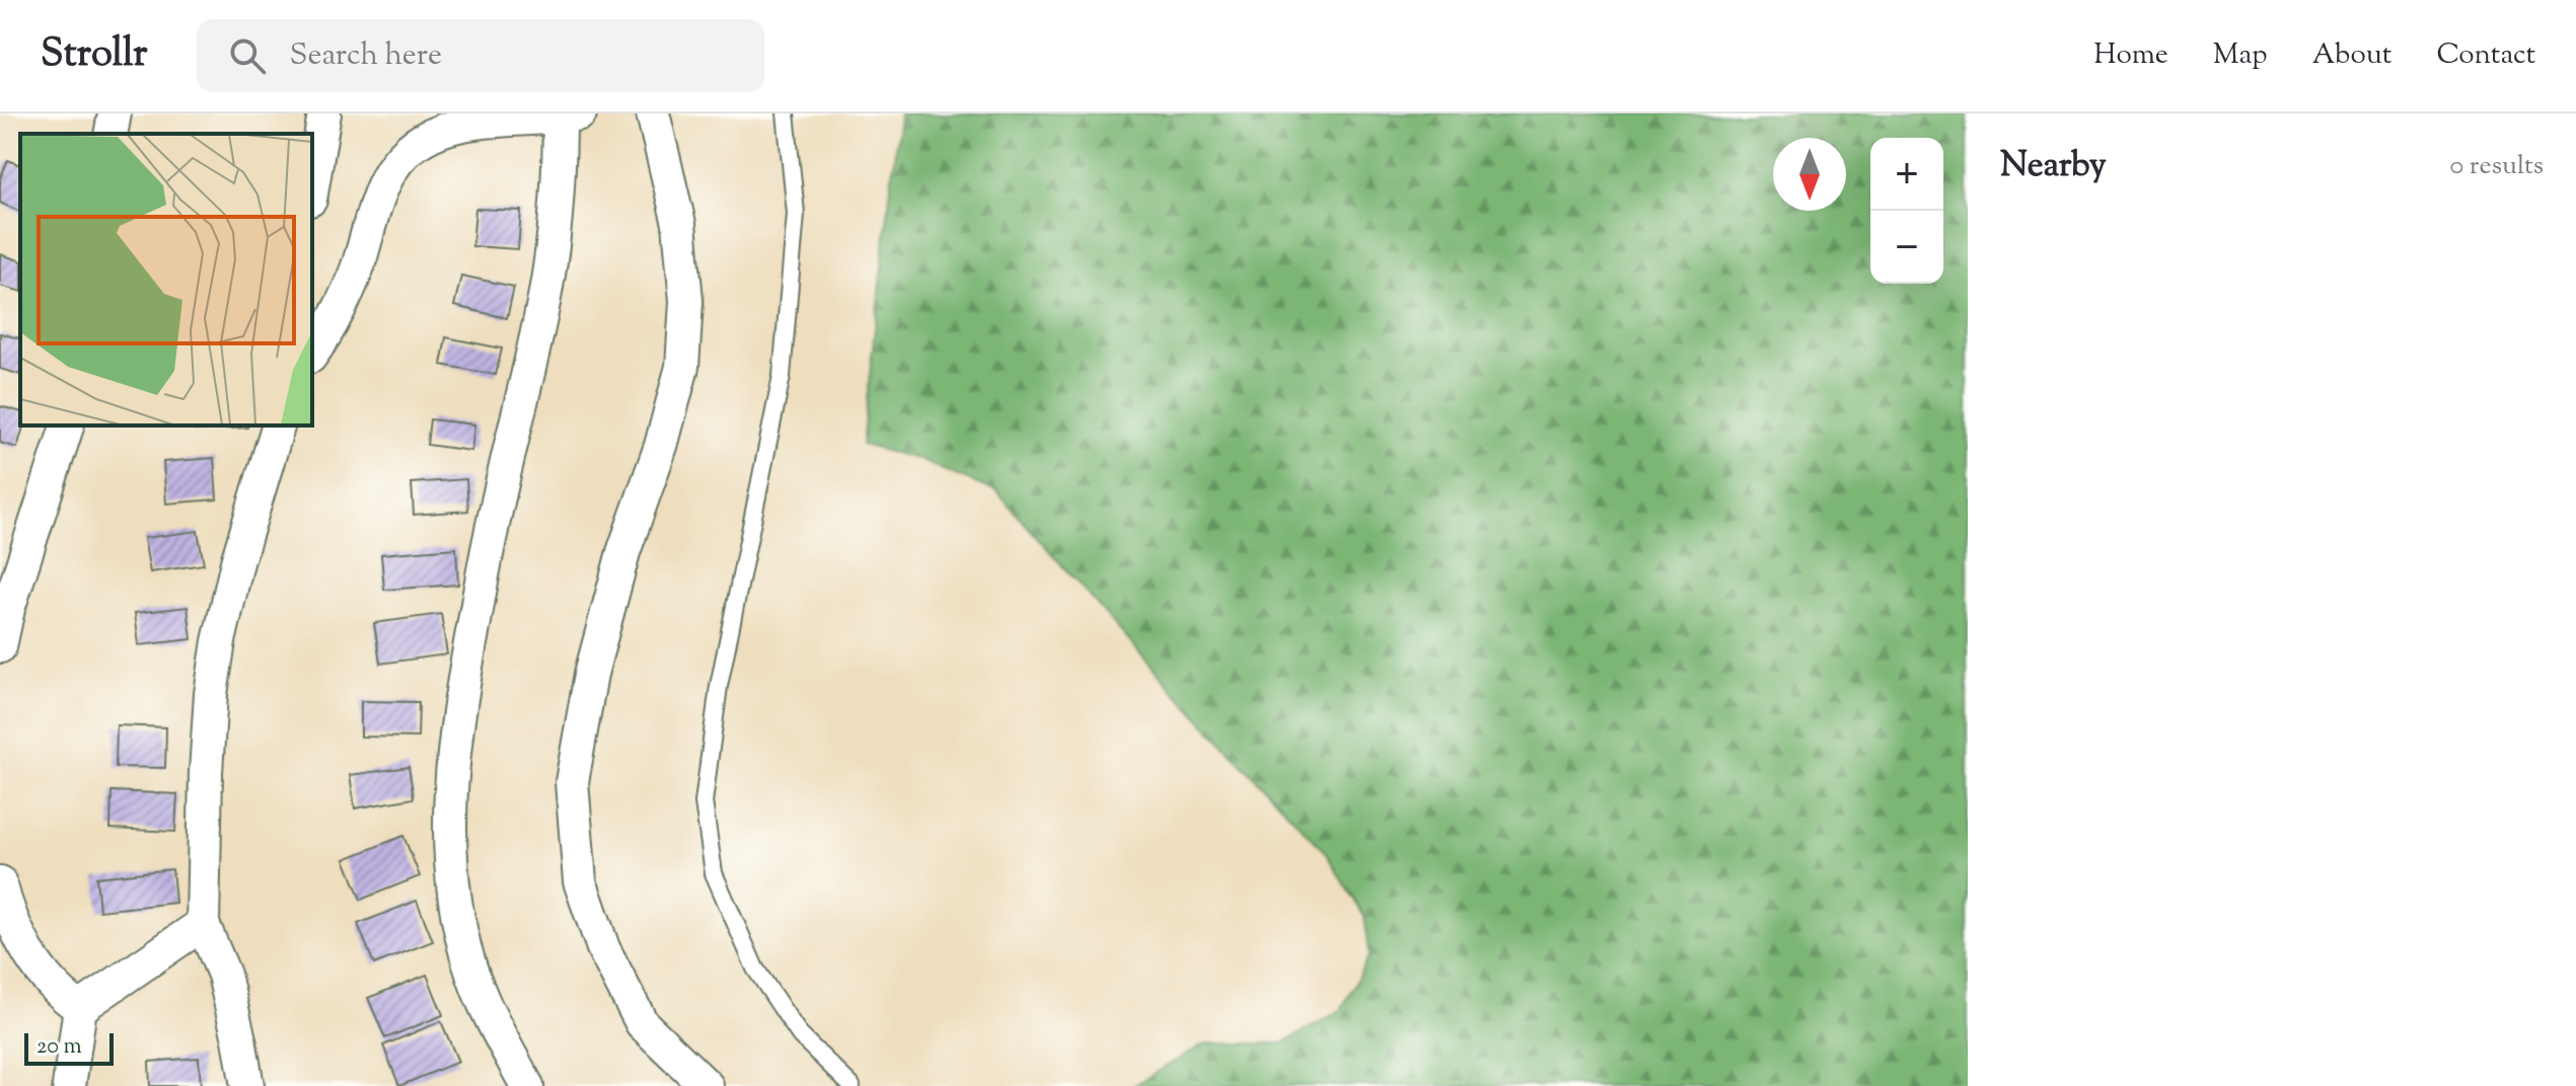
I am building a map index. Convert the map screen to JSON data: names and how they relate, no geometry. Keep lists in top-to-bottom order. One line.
{"scale_bar":"20 m","north":"bottom","page":{"header":"Strollr","search":"Search here","nav":["Home","Map","About","Contact"],"heading":["Nearby","0 results"],"map_buttons":["+","−"],"scale":"20 m"}}
